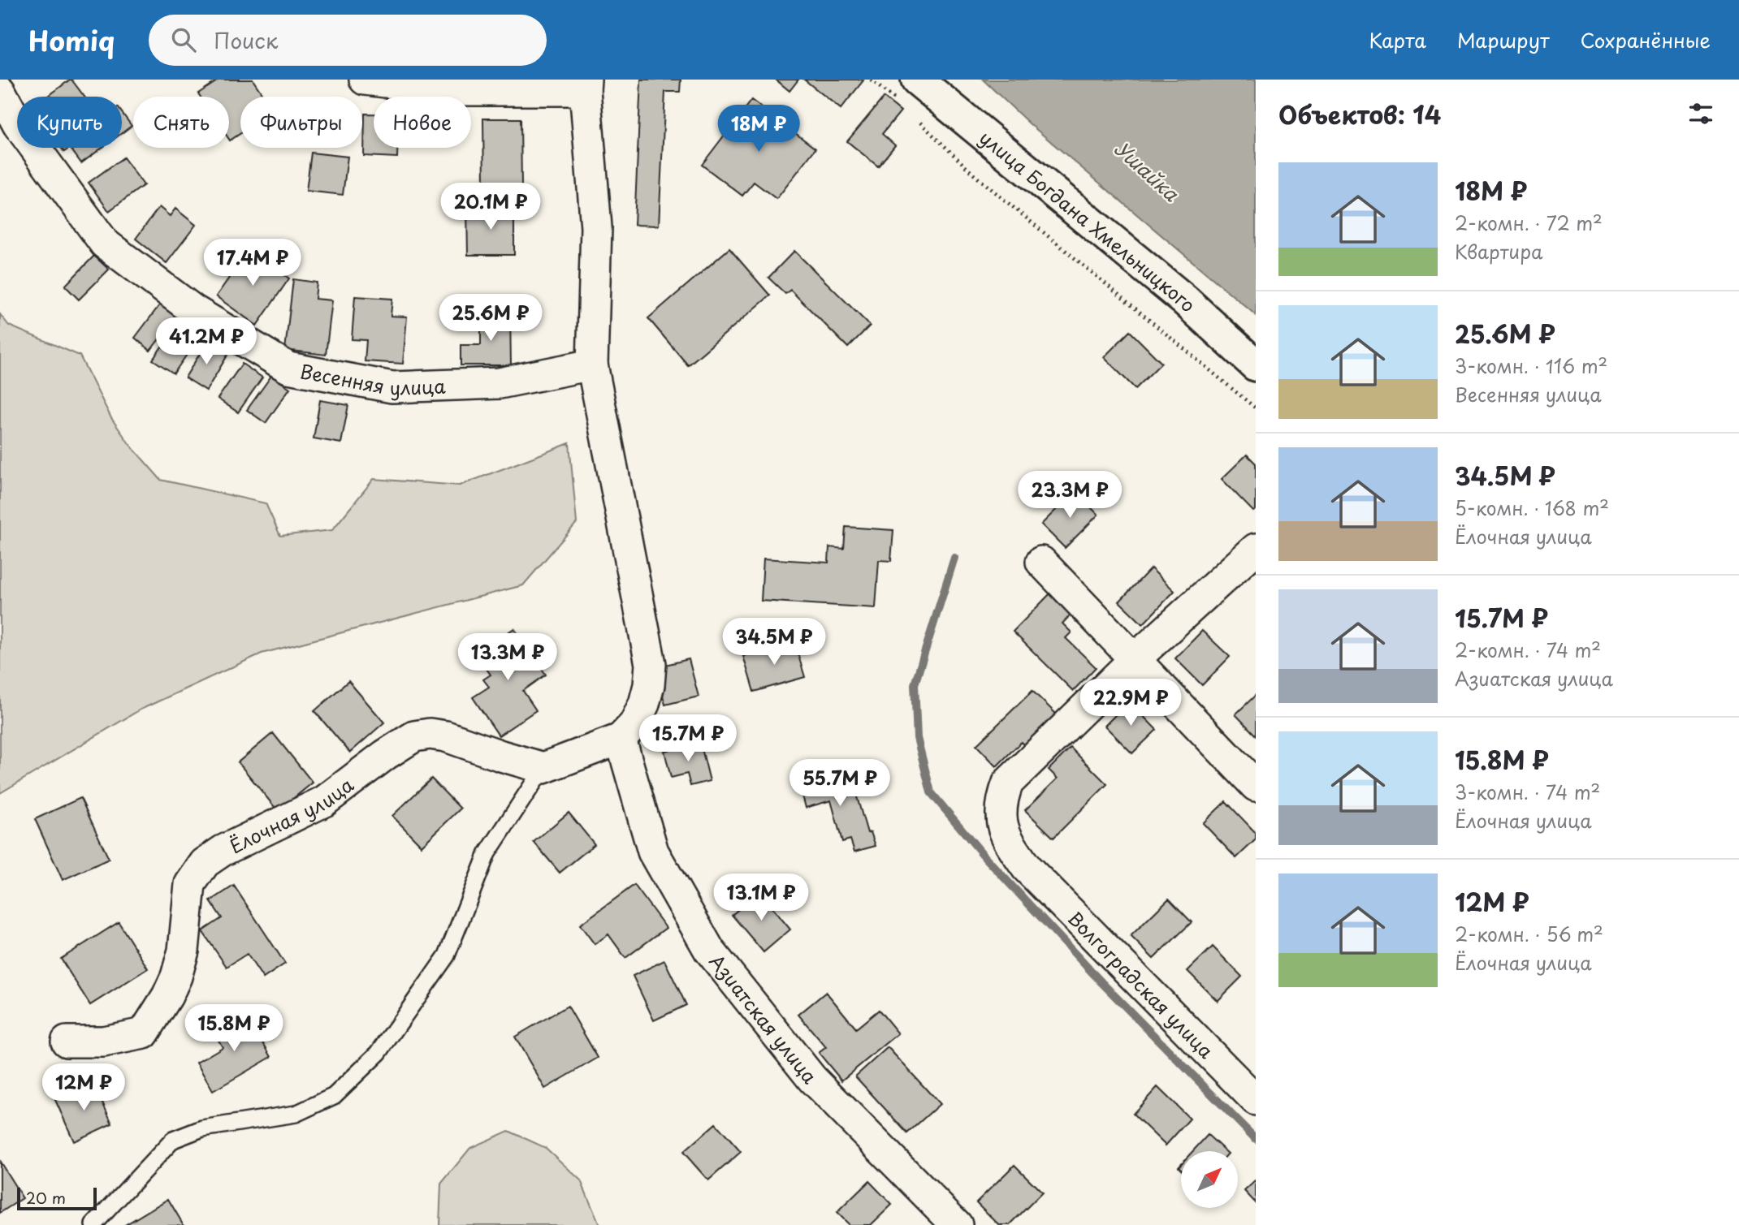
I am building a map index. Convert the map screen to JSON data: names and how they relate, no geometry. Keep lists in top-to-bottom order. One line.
{"streets":{"street":["улица Богдана Хмельницкого","Весенняя улица","Ёлочная улица","Волгоградская улица","Азиатская улица"]},"water":["Ушайка"],"scale_bar":"20 m","north":"top right","page":{"header":"Homiq","search":"Поиск","nav":["Карта","Маршрут","Сохранённые"],"heading":"Объектов: 14","chip":["Купить","Снять","Фильтры","Новое"],"price":["18M ₽","20.1M ₽","17.4M ₽","25.6M ₽","41.2M ₽","23.3M ₽","34.5M ₽","13.3M ₽","22.9M ₽","15.7M ₽","55.7M ₽","13.1M ₽","15.8M ₽","12M ₽"],"list":[{"name":"18M ₽","note":"2-комн. · 72 m² · Квартира"},{"name":"25.6M ₽","note":"3-комн. · 116 m² · Весенняя улица"},{"name":"34.5M ₽","note":"5-комн. · 168 m² · Ёлочная улица"},{"name":"15.7M ₽","note":"2-комн. · 74 m² · Азиатская улица"},{"name":"15.8M ₽","note":"3-комн. · 74 m² · Ёлочная улица"},{"name":"12M ₽","note":"2-комн. · 56 m² · Ёлочная улица"}],"scale":"20 m"}}
